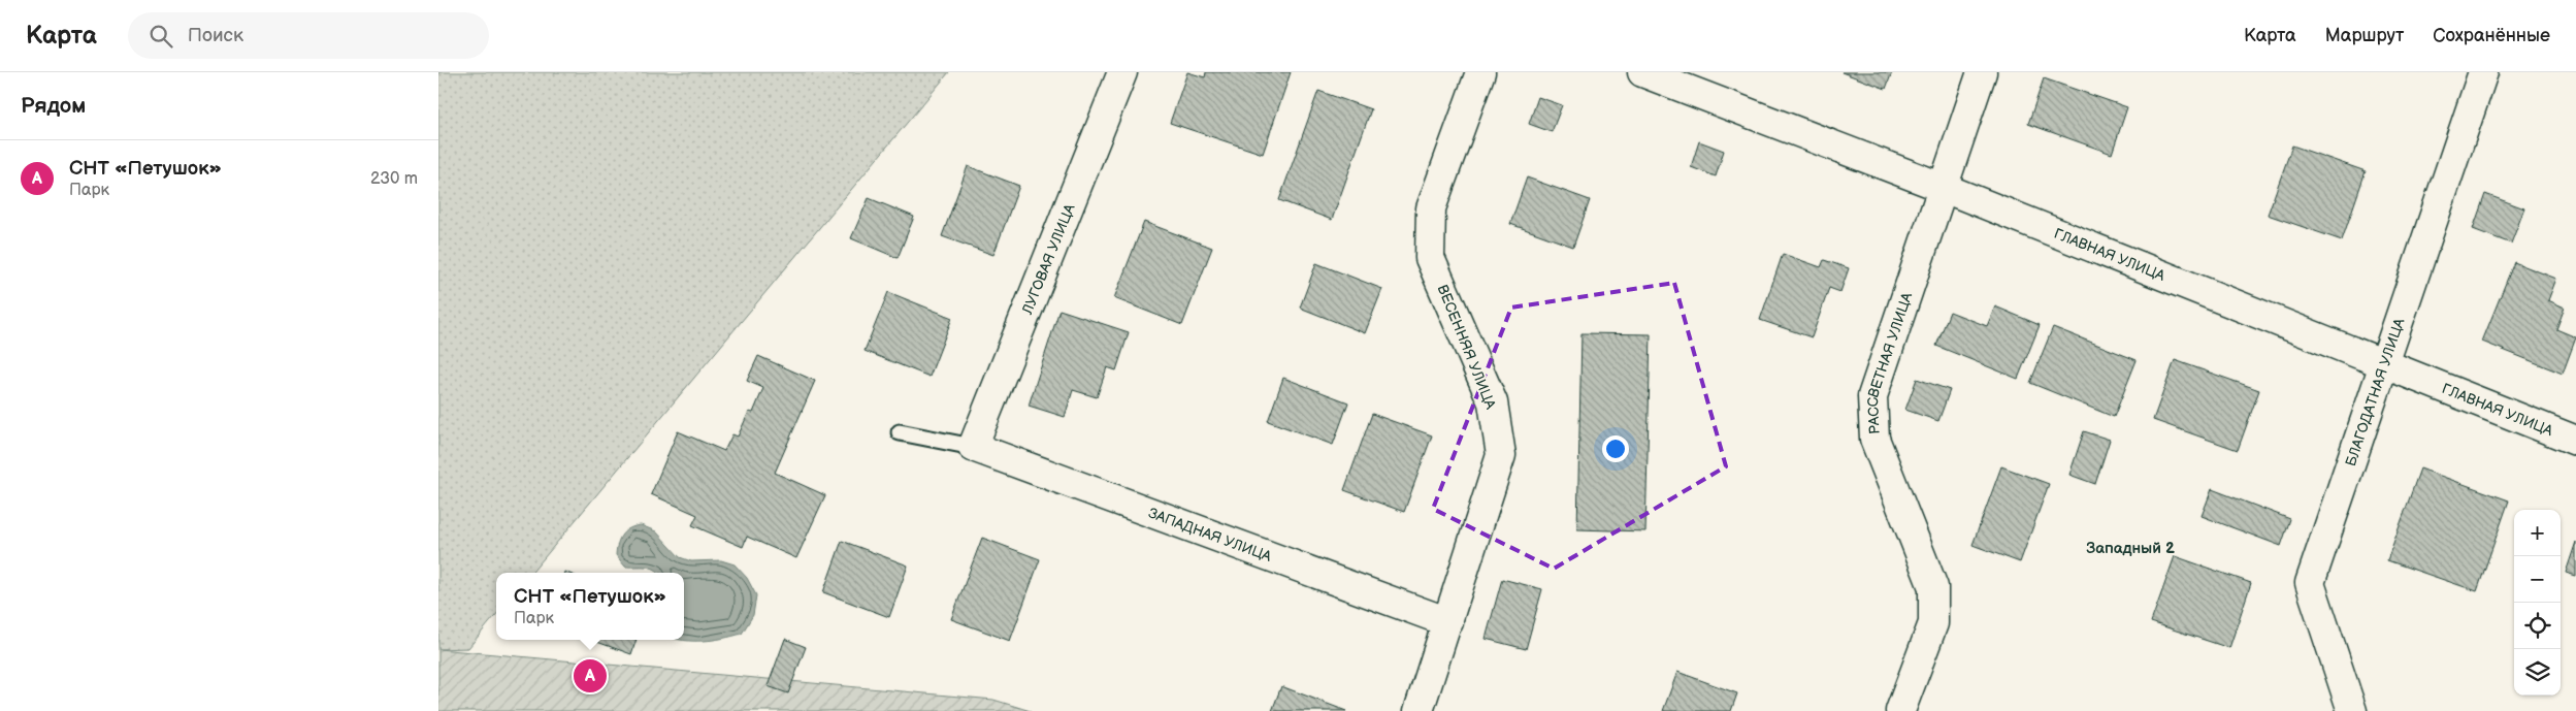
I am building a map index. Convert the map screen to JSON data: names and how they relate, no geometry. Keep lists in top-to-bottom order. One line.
{"streets":{"street":["ГЛАВНАЯ УЛИЦА","ЛУГОВАЯ УЛИЦА","ВЕСЕННЯЯ УЛИЦА","РАССВЕТНАЯ УЛИЦА","БЛАГОДАТНАЯ УЛИЦА","ЗАПАДНАЯ УЛИЦА"]},"crossings":[["ГЛАВНАЯ УЛИЦА","РАССВЕТНАЯ УЛИЦА"],["ГЛАВНАЯ УЛИЦА","БЛАГОДАТНАЯ УЛИЦА"],["ЛУГОВАЯ УЛИЦА","ЗАПАДНАЯ УЛИЦА"],["ВЕСЕННЯЯ УЛИЦА","ЗАПАДНАЯ УЛИЦА"]],"districts":["Западный 2"],"page":{"header":"Карта","search":"Поиск","nav":["Карта","Маршрут","Сохранённые"],"heading":"Рядом","list":[{"mark":"A","name":"СНТ «Петушок»","note":"Парк","value":"230 m"}],"map_buttons":["+","−"],"popup":["СНТ «Петушок»","Парк"],"pins":"A"}}
